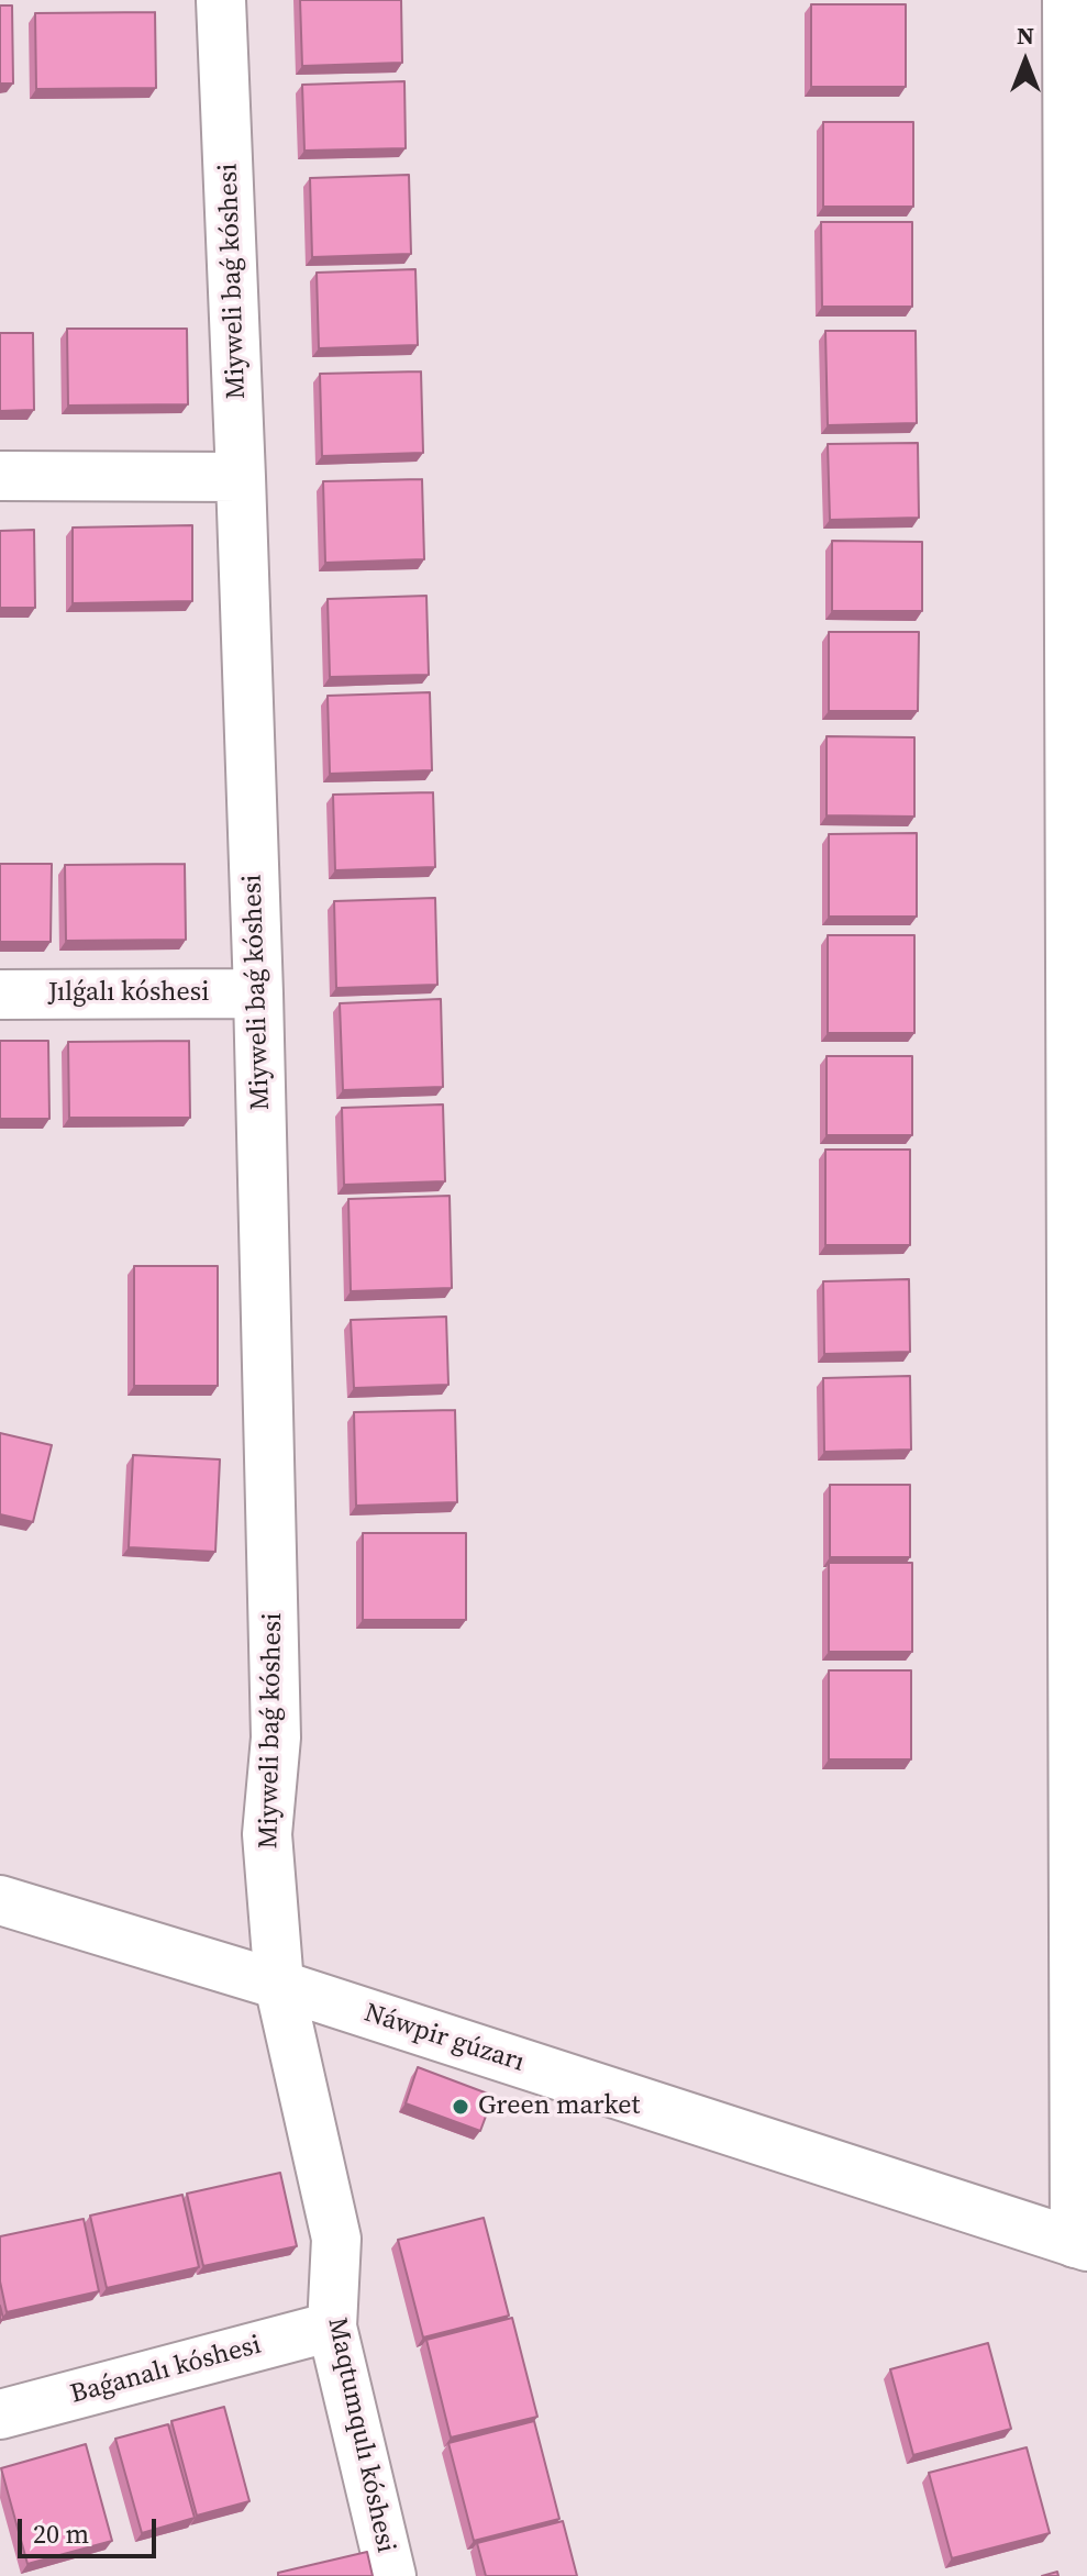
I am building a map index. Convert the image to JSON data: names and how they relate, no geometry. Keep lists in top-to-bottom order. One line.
{"streets":{"street":["Miyweli baǵ kóshesi","Jılǵalı kóshesi","Náwpir gúzarı","Baǵanalı kóshesi","Maqtumqulı kóshesi"]},"crossings":[["Miyweli baǵ kóshesi","Jılǵalı kóshesi"],["Miyweli baǵ kóshesi","Náwpir gúzarı"],["Miyweli baǵ kóshesi","Maqtumqulı kóshesi"],["Náwpir gúzarı","Maqtumqulı kóshesi"],["Baǵanalı kóshesi","Maqtumqulı kóshesi"]],"places":["Green market"],"scale_bar":"20 m","north":"top"}
